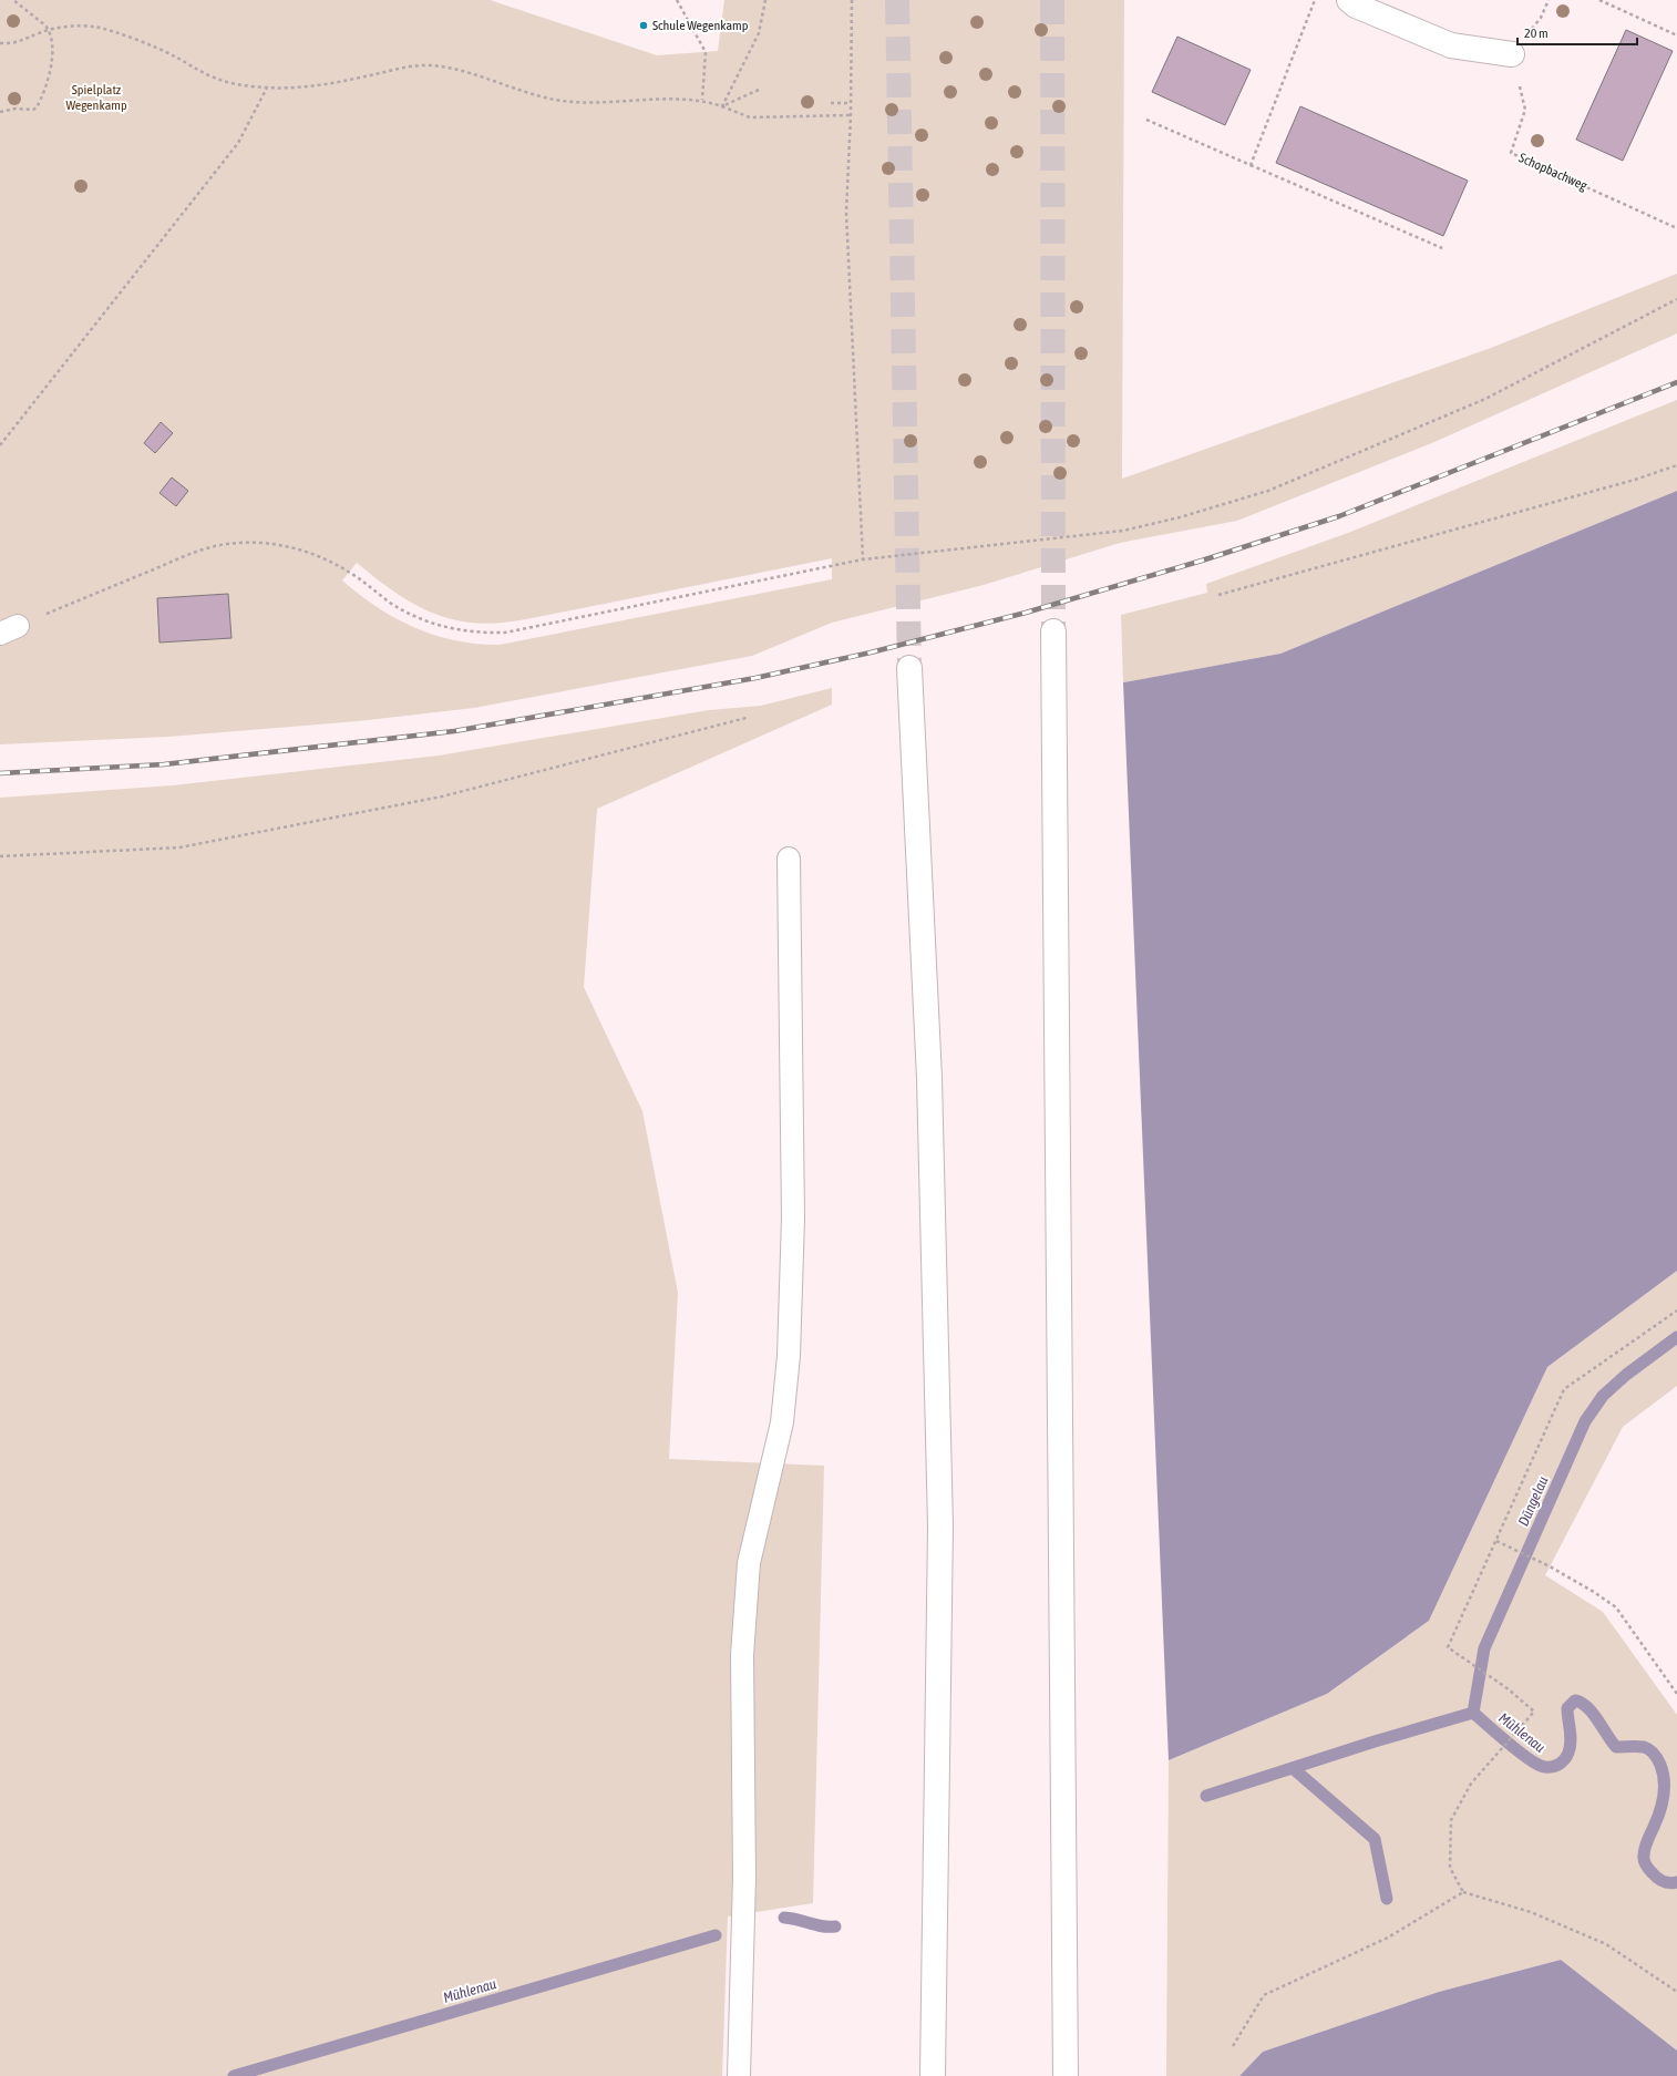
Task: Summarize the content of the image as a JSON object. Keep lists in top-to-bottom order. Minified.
{"streets":{"path":["Schopbachweg"]},"water":["Düngelau","Mühlenau"],"parks":["Spielplatz Wegenkamp"],"places":["Schule Wegenkamp"],"scale_bar":"20 m"}
